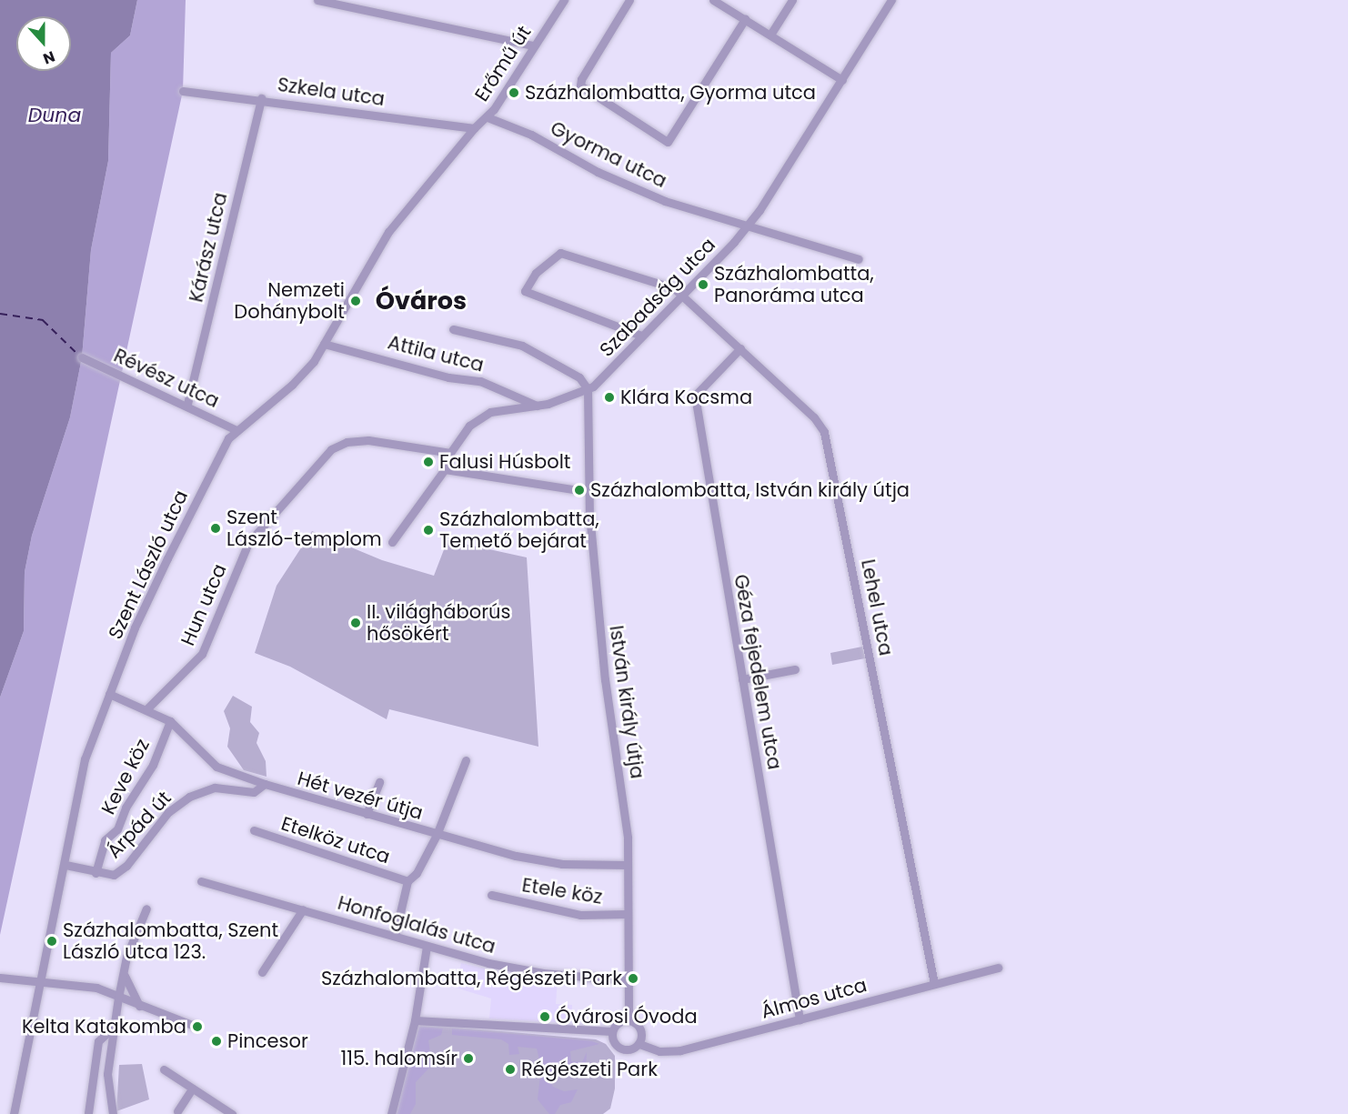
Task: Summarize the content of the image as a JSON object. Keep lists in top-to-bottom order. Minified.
{"streets":{"street":["Erőmű út","Szkela utca","Gyorma utca","Kárász utca","Szabadság utca","Attila utca","Révész utca","Szent László utca","Hun utca","Lehel utca","Géza fejedelem utca","István király útja","Keve köz","Hét vezér útja","Árpád út","Etelköz utca","Etele köz","Honfoglalás utca","Álmos utca"]},"crossings":[["Erőmű út","Gyorma utca"],["Erőmű út","Szent László utca"],["Szkela utca","Kárász utca"],["Szkela utca","Szent László utca"],["Gyorma utca","Szabadság utca"],["Gyorma utca","Szent László utca"],["Kárász utca","Révész utca"],["Szabadság utca","Attila utca"],["Szabadság utca","Hun utca"],["Szabadság utca","Lehel utca"],["Szabadság utca","István király útja"],["Attila utca","Szent László utca"],["Révész utca","Szent László utca"],["Szent László utca","Hét vezér útja"],["Szent László utca","Árpád út"],["Hun utca","Hét vezér útja"],["Lehel utca","Géza fejedelem utca"],["Lehel utca","Álmos utca"],["Géza fejedelem utca","Álmos utca"],["István király útja","Hét vezér útja"],["István király útja","Etele köz"],["István király útja","Honfoglalás utca"],["István király útja","Álmos utca"],["Keve köz","Hét vezér útja"],["Keve köz","Árpád út"],["Hét vezér útja","Árpád út"]],"districts":["Óváros"],"water":["Duna"],"places":["Százhalombatta, Gyorma utca","Százhalombatta, Panoráma utca","Nemzeti Dohánybolt","Klára Kocsma","Falusi Húsbolt","Százhalombatta, István király útja","Szent László-templom","Százhalombatta, Temető bejárat","II. világháborús hősökért","Százhalombatta, Szent László utca 123.","Százhalombatta, Régészeti Park","Óvárosi Óvoda","Kelta Katakomba","Pincesor","115. halomsír","Régészeti Park"],"north":"bottom"}
